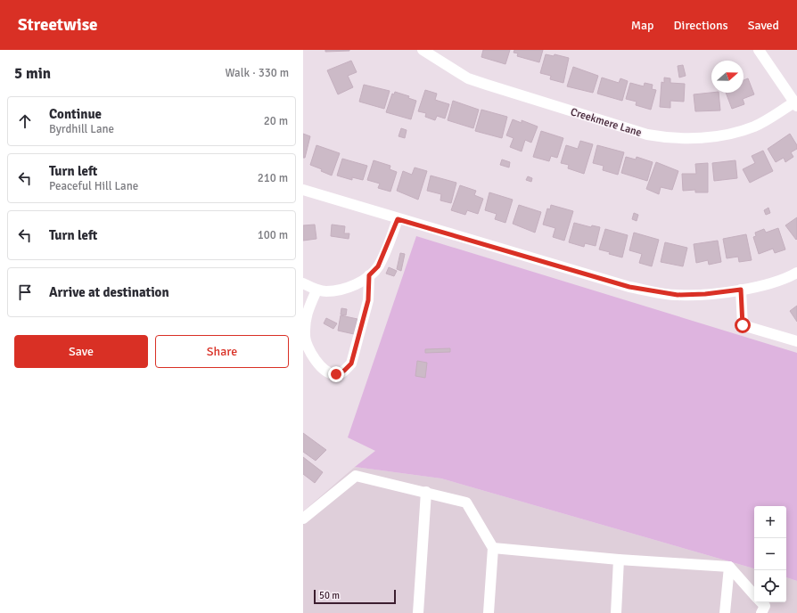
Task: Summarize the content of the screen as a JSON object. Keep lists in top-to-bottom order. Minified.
{"streets":{"street":["Creekmere Lane"]},"scale_bar":"50 m","north":"right","page":{"header":"Streetwise","nav":["Map","Directions","Saved"],"heading":["5 min","Walk · 330 m"],"list":[["Continue","Byrdhill Lane","20 m"],["Turn left","Peaceful Hill Lane","210 m"],["Turn left","100 m"],"Arrive at destination"],"buttons":["Save","Share"],"map_buttons":["+","−"],"scale":"50 m"}}
